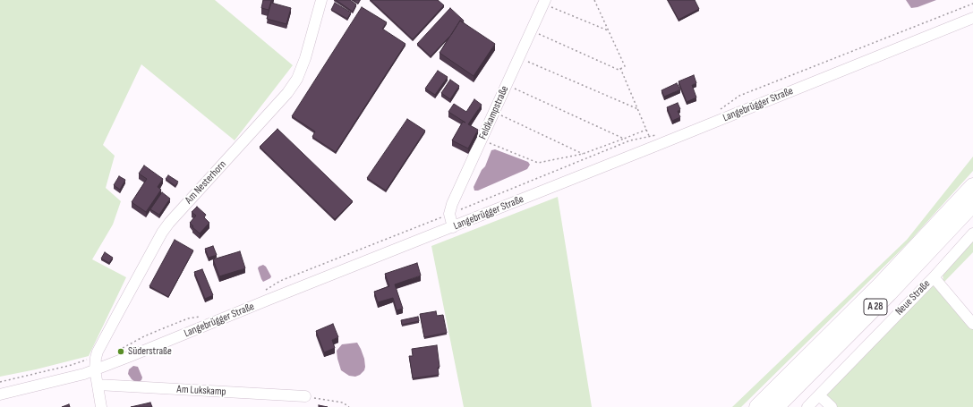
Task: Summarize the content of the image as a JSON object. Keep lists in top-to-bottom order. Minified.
{"streets":{"highway":["A 28"],"street":["Langebrügger Straße","Feldkampstraße","Am Nesterhorn","Neue Straße","Am Lukskamp"]},"crossings":[["Langebrügger Straße","Am Nesterhorn"]],"places":["Süderstraße"]}
